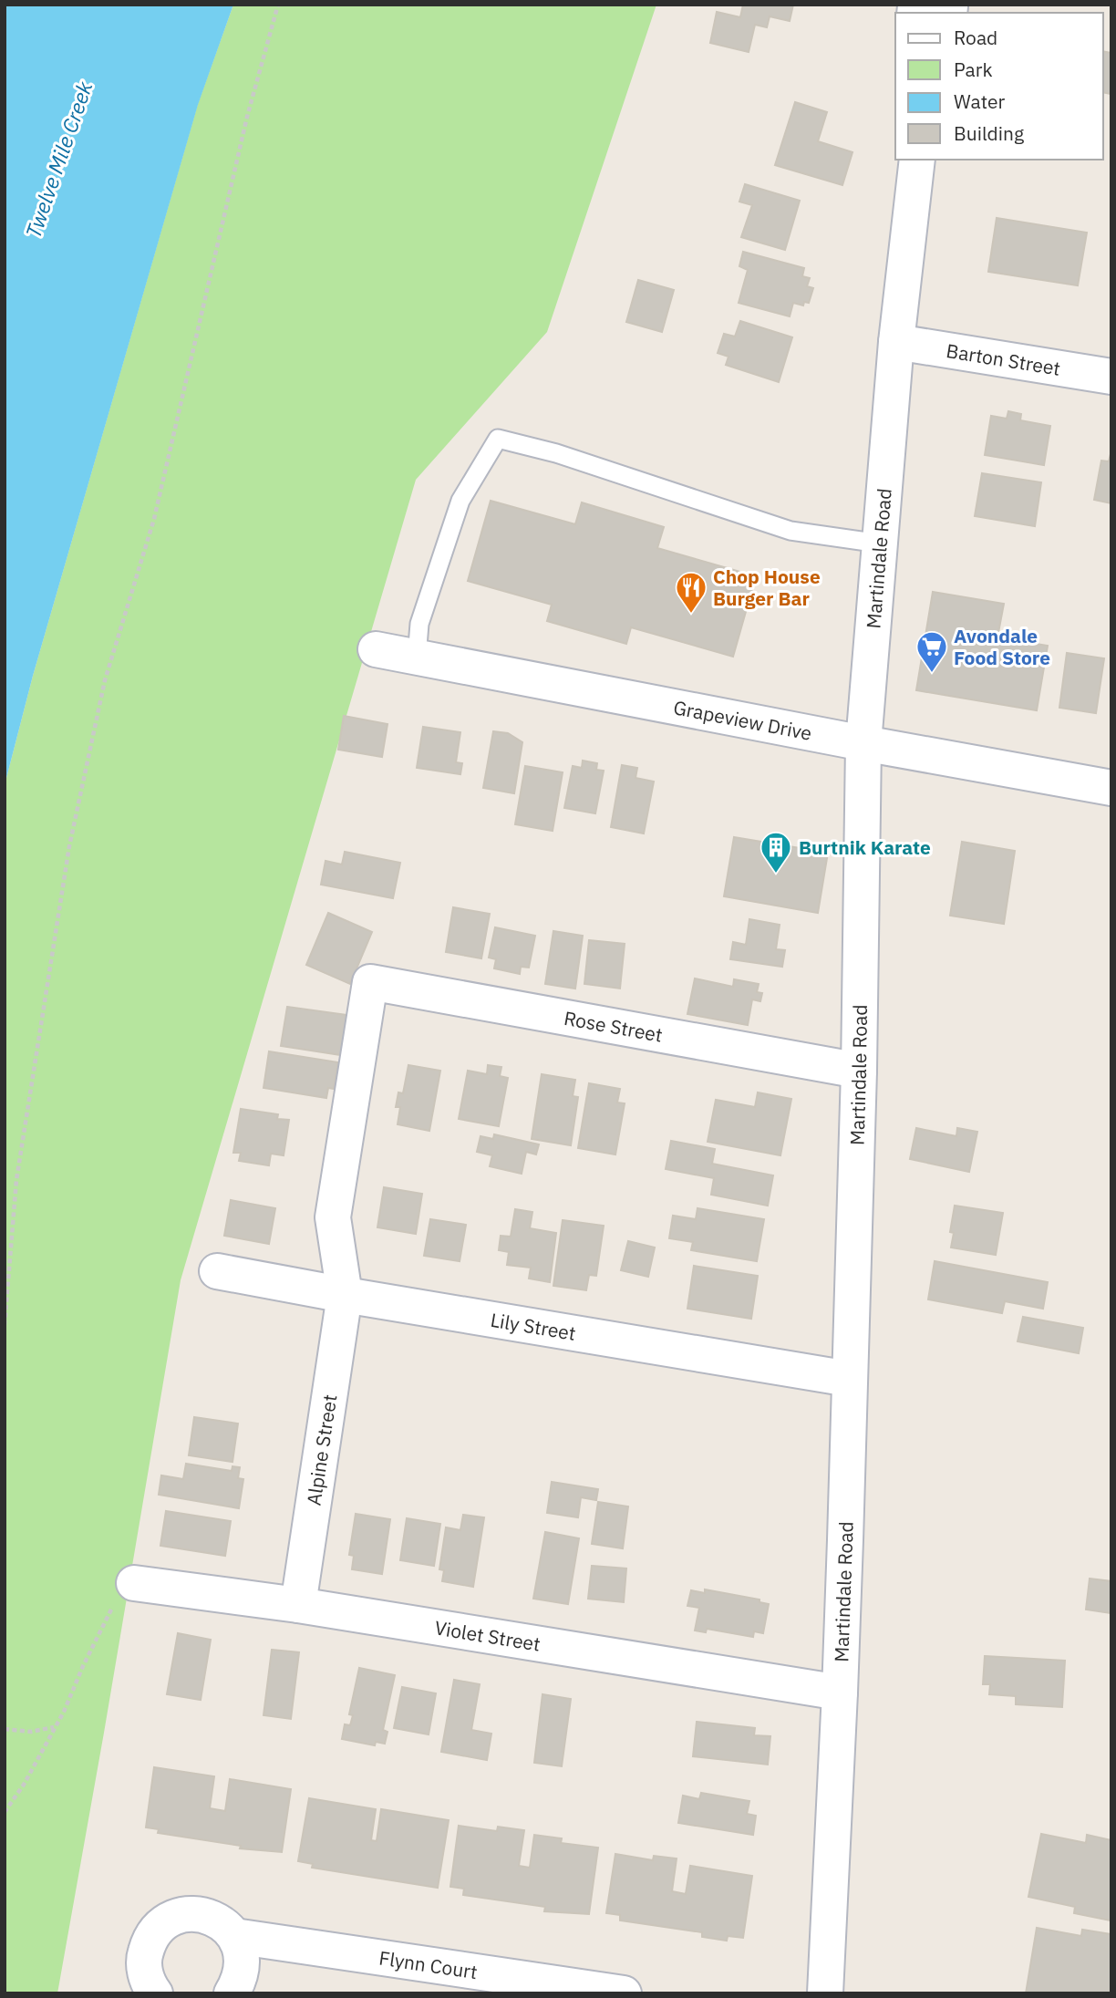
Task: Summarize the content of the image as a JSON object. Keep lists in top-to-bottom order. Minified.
{"streets":{"street":["Barton Street","Martindale Road","Grapeview Drive","Rose Street","Lily Street","Alpine Street","Violet Street","Flynn Court"]},"crossings":[["Barton Street","Martindale Road"],["Martindale Road","Grapeview Drive"],["Martindale Road","Rose Street"],["Martindale Road","Lily Street"],["Martindale Road","Violet Street"],["Rose Street","Alpine Street"],["Lily Street","Alpine Street"],["Alpine Street","Violet Street"]],"water":["Twelve Mile Creek"],"places":{"restaurant":["Chop House Burger Bar"],"supermarket":["Avondale Food Store"],"building":["Burtnik Karate"]},"legend":["Road","Park","Water","Building"]}
